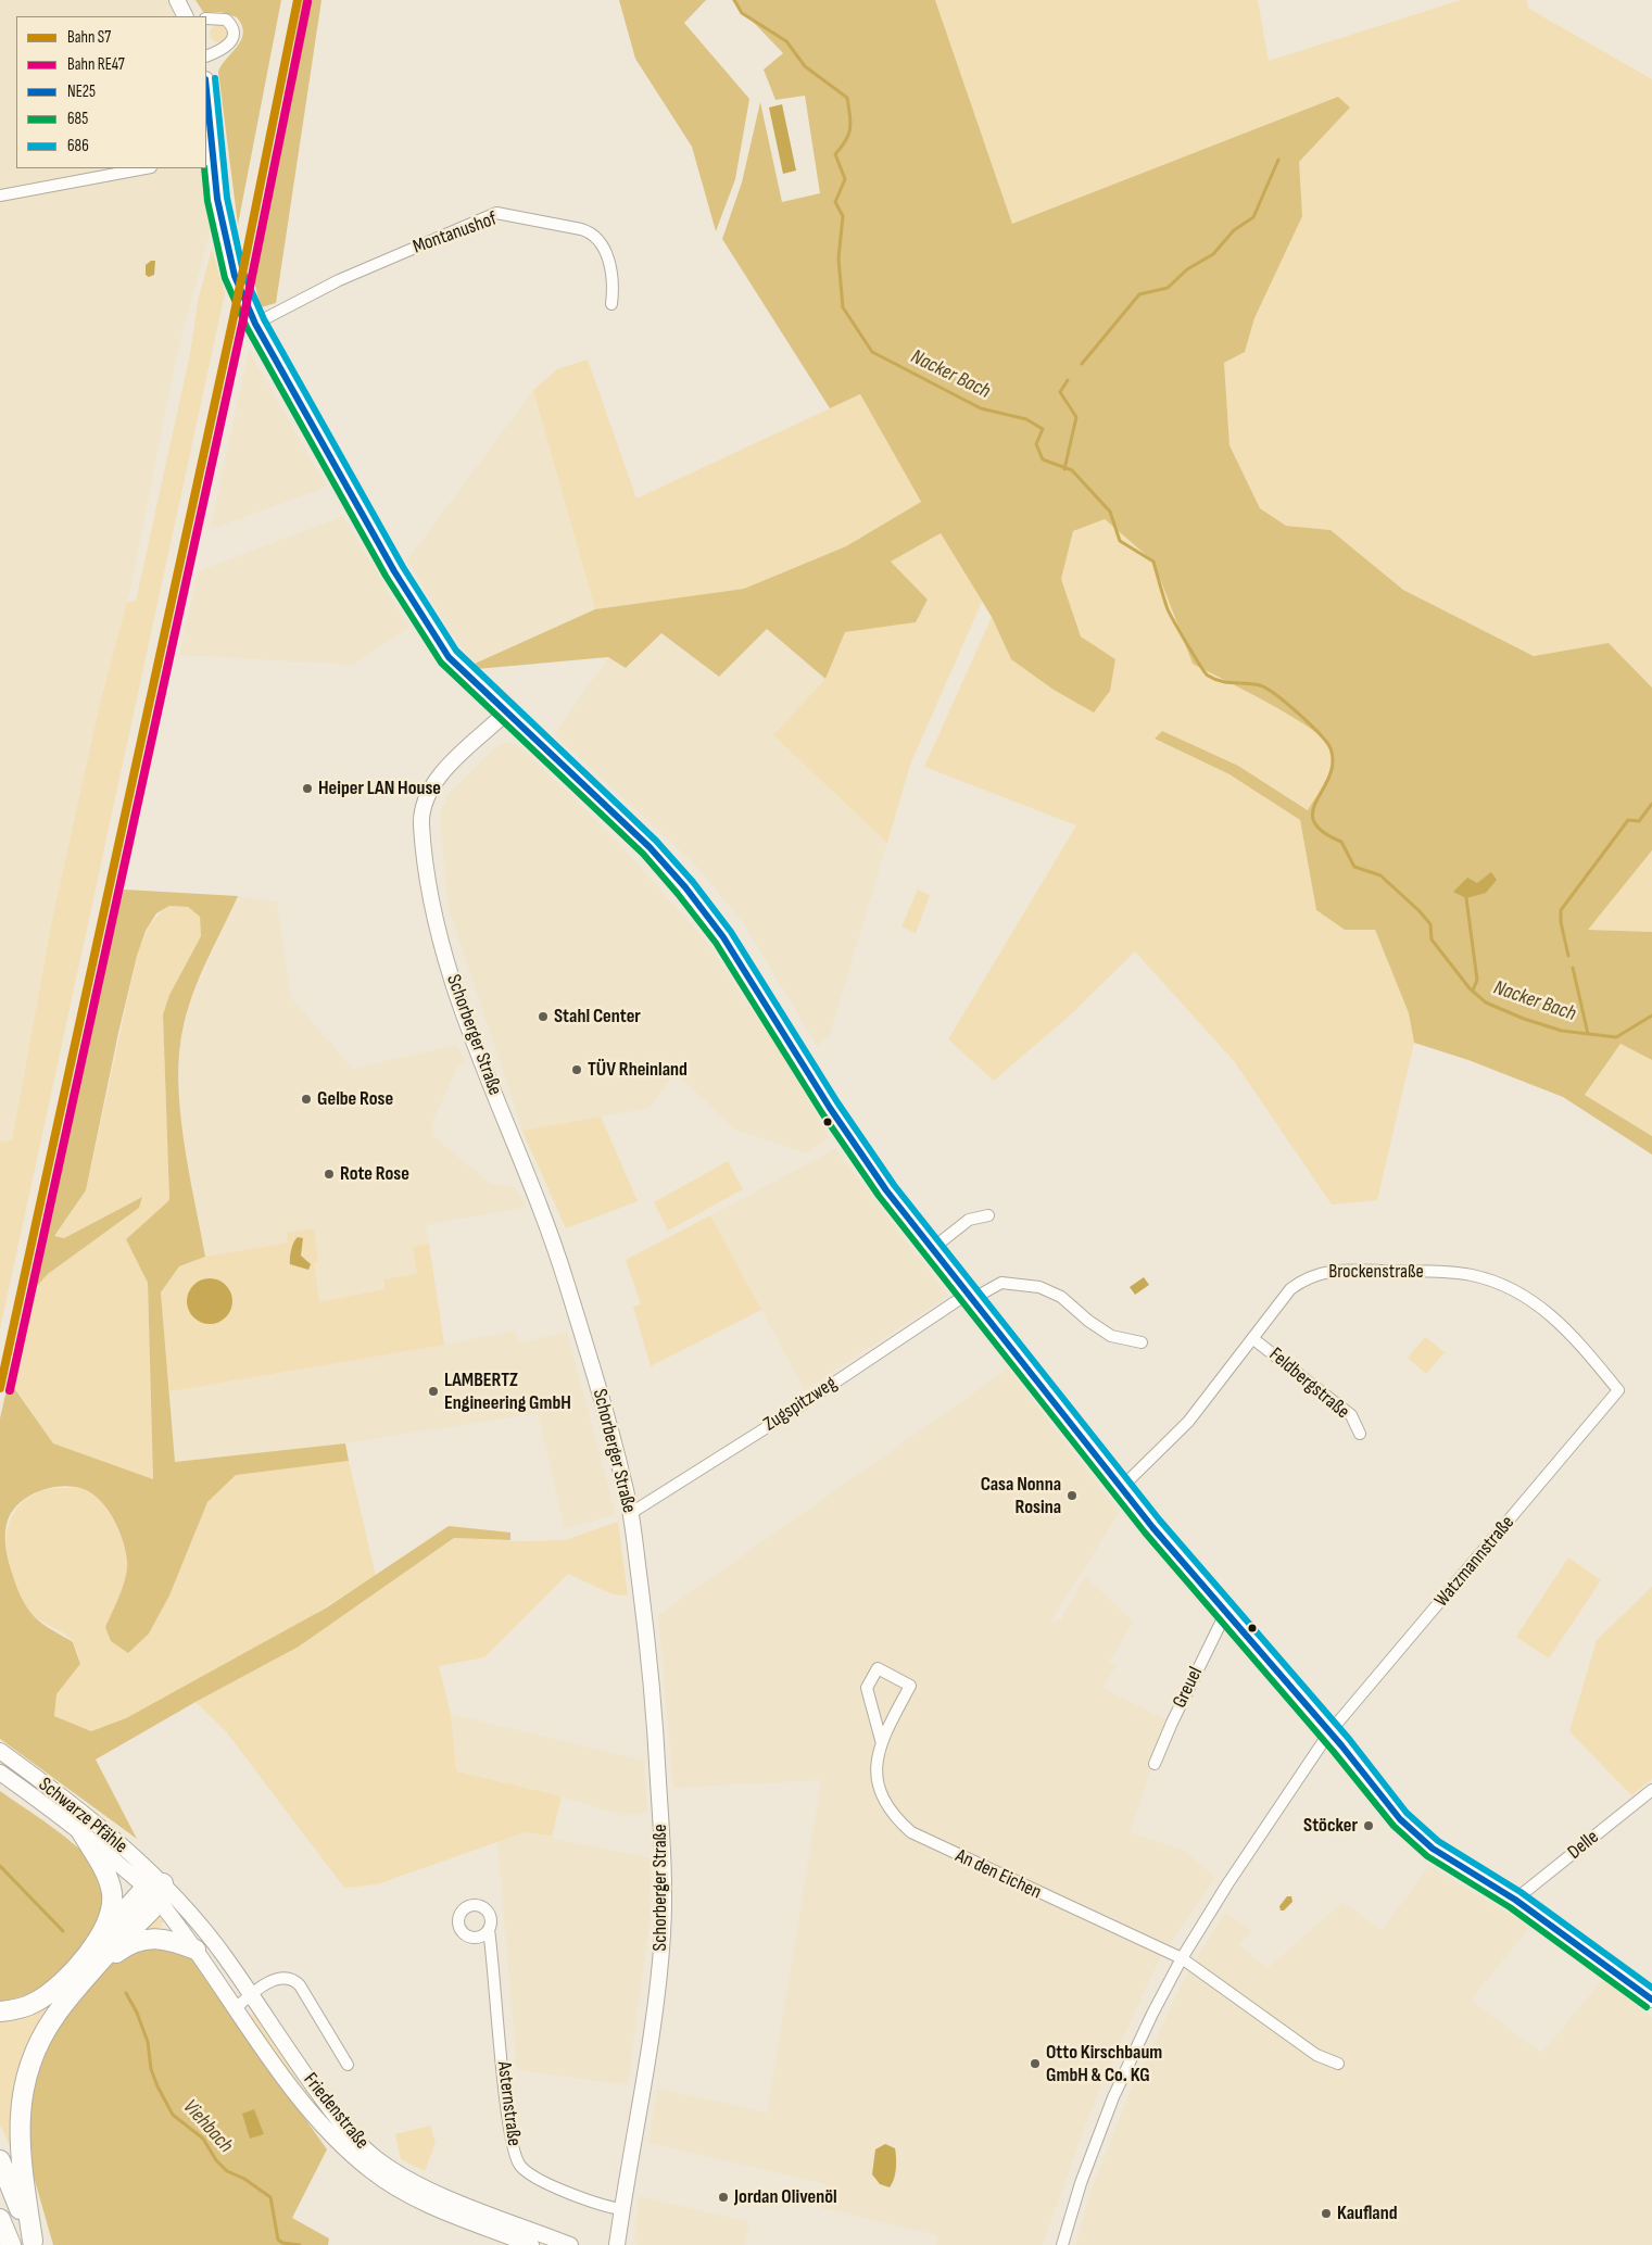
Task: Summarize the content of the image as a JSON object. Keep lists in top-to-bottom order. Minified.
{"streets":{"main road":["Schorberger Straße","Schwarze Pfähle","Friedenstraße"],"street":["Montanushof","Brockenstraße","Feldbergstraße","Zugspitzweg","Watzmannstraße","Greuel","Delle","An den Eichen","Asternstraße"]},"crossings":[["Schorberger Straße","Zugspitzweg"],["Schorberger Straße","Asternstraße"],["Brockenstraße","Feldbergstraße"],["Brockenstraße","Watzmannstraße"],["Schwarze Pfähle","Friedenstraße"]],"water":["Nacker Bach","Viehbach"],"places":["Heiper LAN House","Stahl Center","TÜV Rheinland","Gelbe Rose","Rote Rose","LAMBERTZ Engineering GmbH","Casa Nonna Rosina","Stöcker","Otto Kirschbaum GmbH & Co. KG","Jordan Olivenöl","Kaufland"],"lines":["rail line S7","rail line RE47","transit line 686","transit line NE25","transit line 685"],"legend":["Bahn S7","Bahn RE47","NE25","685","686"]}
